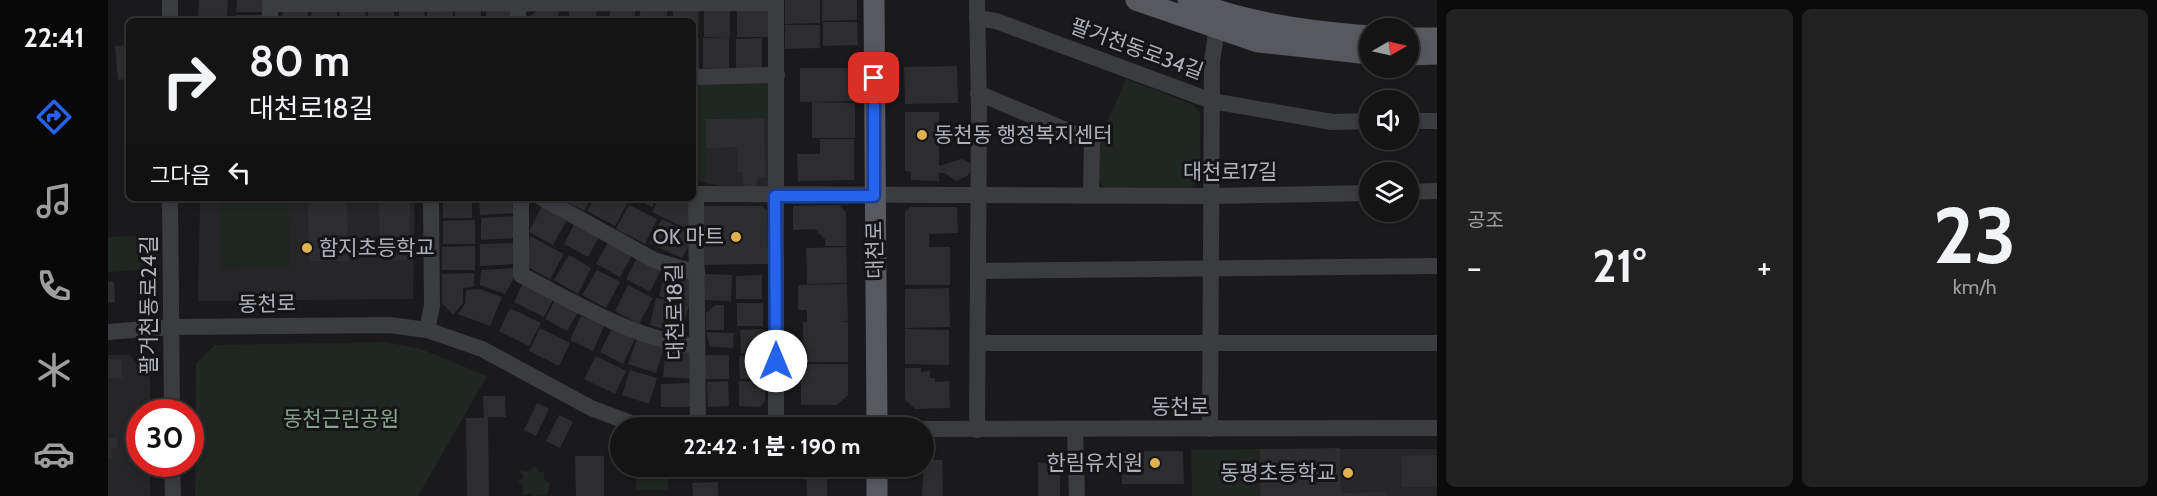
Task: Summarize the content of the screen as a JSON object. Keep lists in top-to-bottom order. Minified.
{"streets":{"main road":["대천로"],"street":["팔거천동로34길","대천로17길","동천로","팔거천동로24길","대천로18길"]},"crossings":[["팔거천동로34길","대천로17길"],["팔거천동로34길","동천로"],["대천로17길","대천로"],["대천로17길","대천로18길"],["대천로","대천로18길"],["동천로","팔거천동로24길"]],"parks":["동천근린공원"],"places":["동천동 행정복지센터","OK 마트","함지초등학교","한림유치원","동평초등학교"],"north":"right","page":{"tabs":"22:41","tile":["공조",["23","km/h"]],"turn":["80 m","대천로18길"],"then":"그다음","heat":["−","21°","+"],"limit":"30","trip":"22:42 · 1 분 · 190 m"}}
